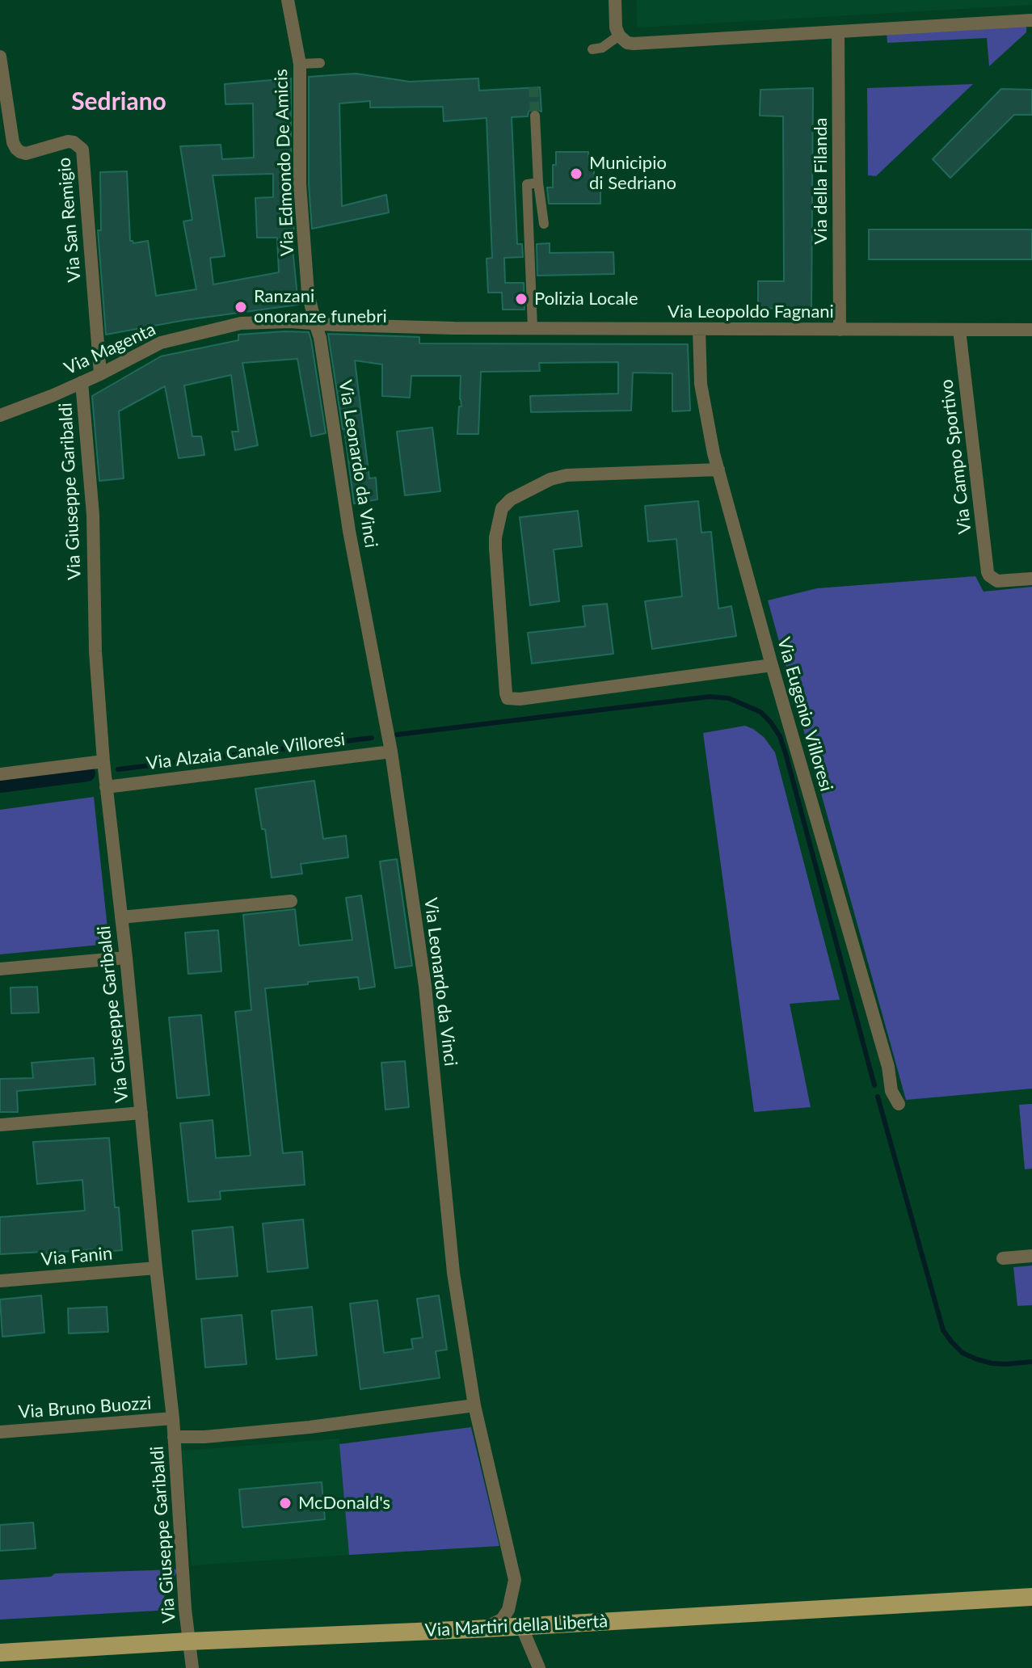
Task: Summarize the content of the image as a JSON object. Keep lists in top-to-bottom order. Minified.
{"streets":{"main road":["Via Martiri della Libertà"],"street":["Via Edmondo De Amicis","Via della Filanda","Via San Remigio","Via Leopoldo Fagnani","Via Magenta","Via Campo Sportivo","Via Leonardo da Vinci","Via Giuseppe Garibaldi","Via Eugenio Villoresi","Via Alzaia Canale Villoresi","Via Fanin","Via Bruno Buozzi"]},"crossings":[["Via Edmondo De Amicis","Via Leopoldo Fagnani"],["Via Edmondo De Amicis","Via Magenta"],["Via Edmondo De Amicis","Via Leonardo da Vinci"],["Via della Filanda","Via Leopoldo Fagnani"],["Via San Remigio","Via Magenta"],["Via Leopoldo Fagnani","Via Magenta"],["Via Leopoldo Fagnani","Via Campo Sportivo"],["Via Leopoldo Fagnani","Via Leonardo da Vinci"],["Via Leopoldo Fagnani","Via Eugenio Villoresi"],["Via Magenta","Via Leonardo da Vinci"],["Via Magenta","Via Giuseppe Garibaldi"],["Via Leonardo da Vinci","Via Alzaia Canale Villoresi"],["Via Leonardo da Vinci","Via Martiri della Libertà"],["Via Giuseppe Garibaldi","Via Alzaia Canale Villoresi"],["Via Giuseppe Garibaldi","Via Fanin"],["Via Giuseppe Garibaldi","Via Bruno Buozzi"],["Via Giuseppe Garibaldi","Via Martiri della Libertà"]],"districts":["Sedriano"],"places":["Municipio di Sedriano","Polizia Locale","Ranzani onoranze funebri","McDonald's"]}
